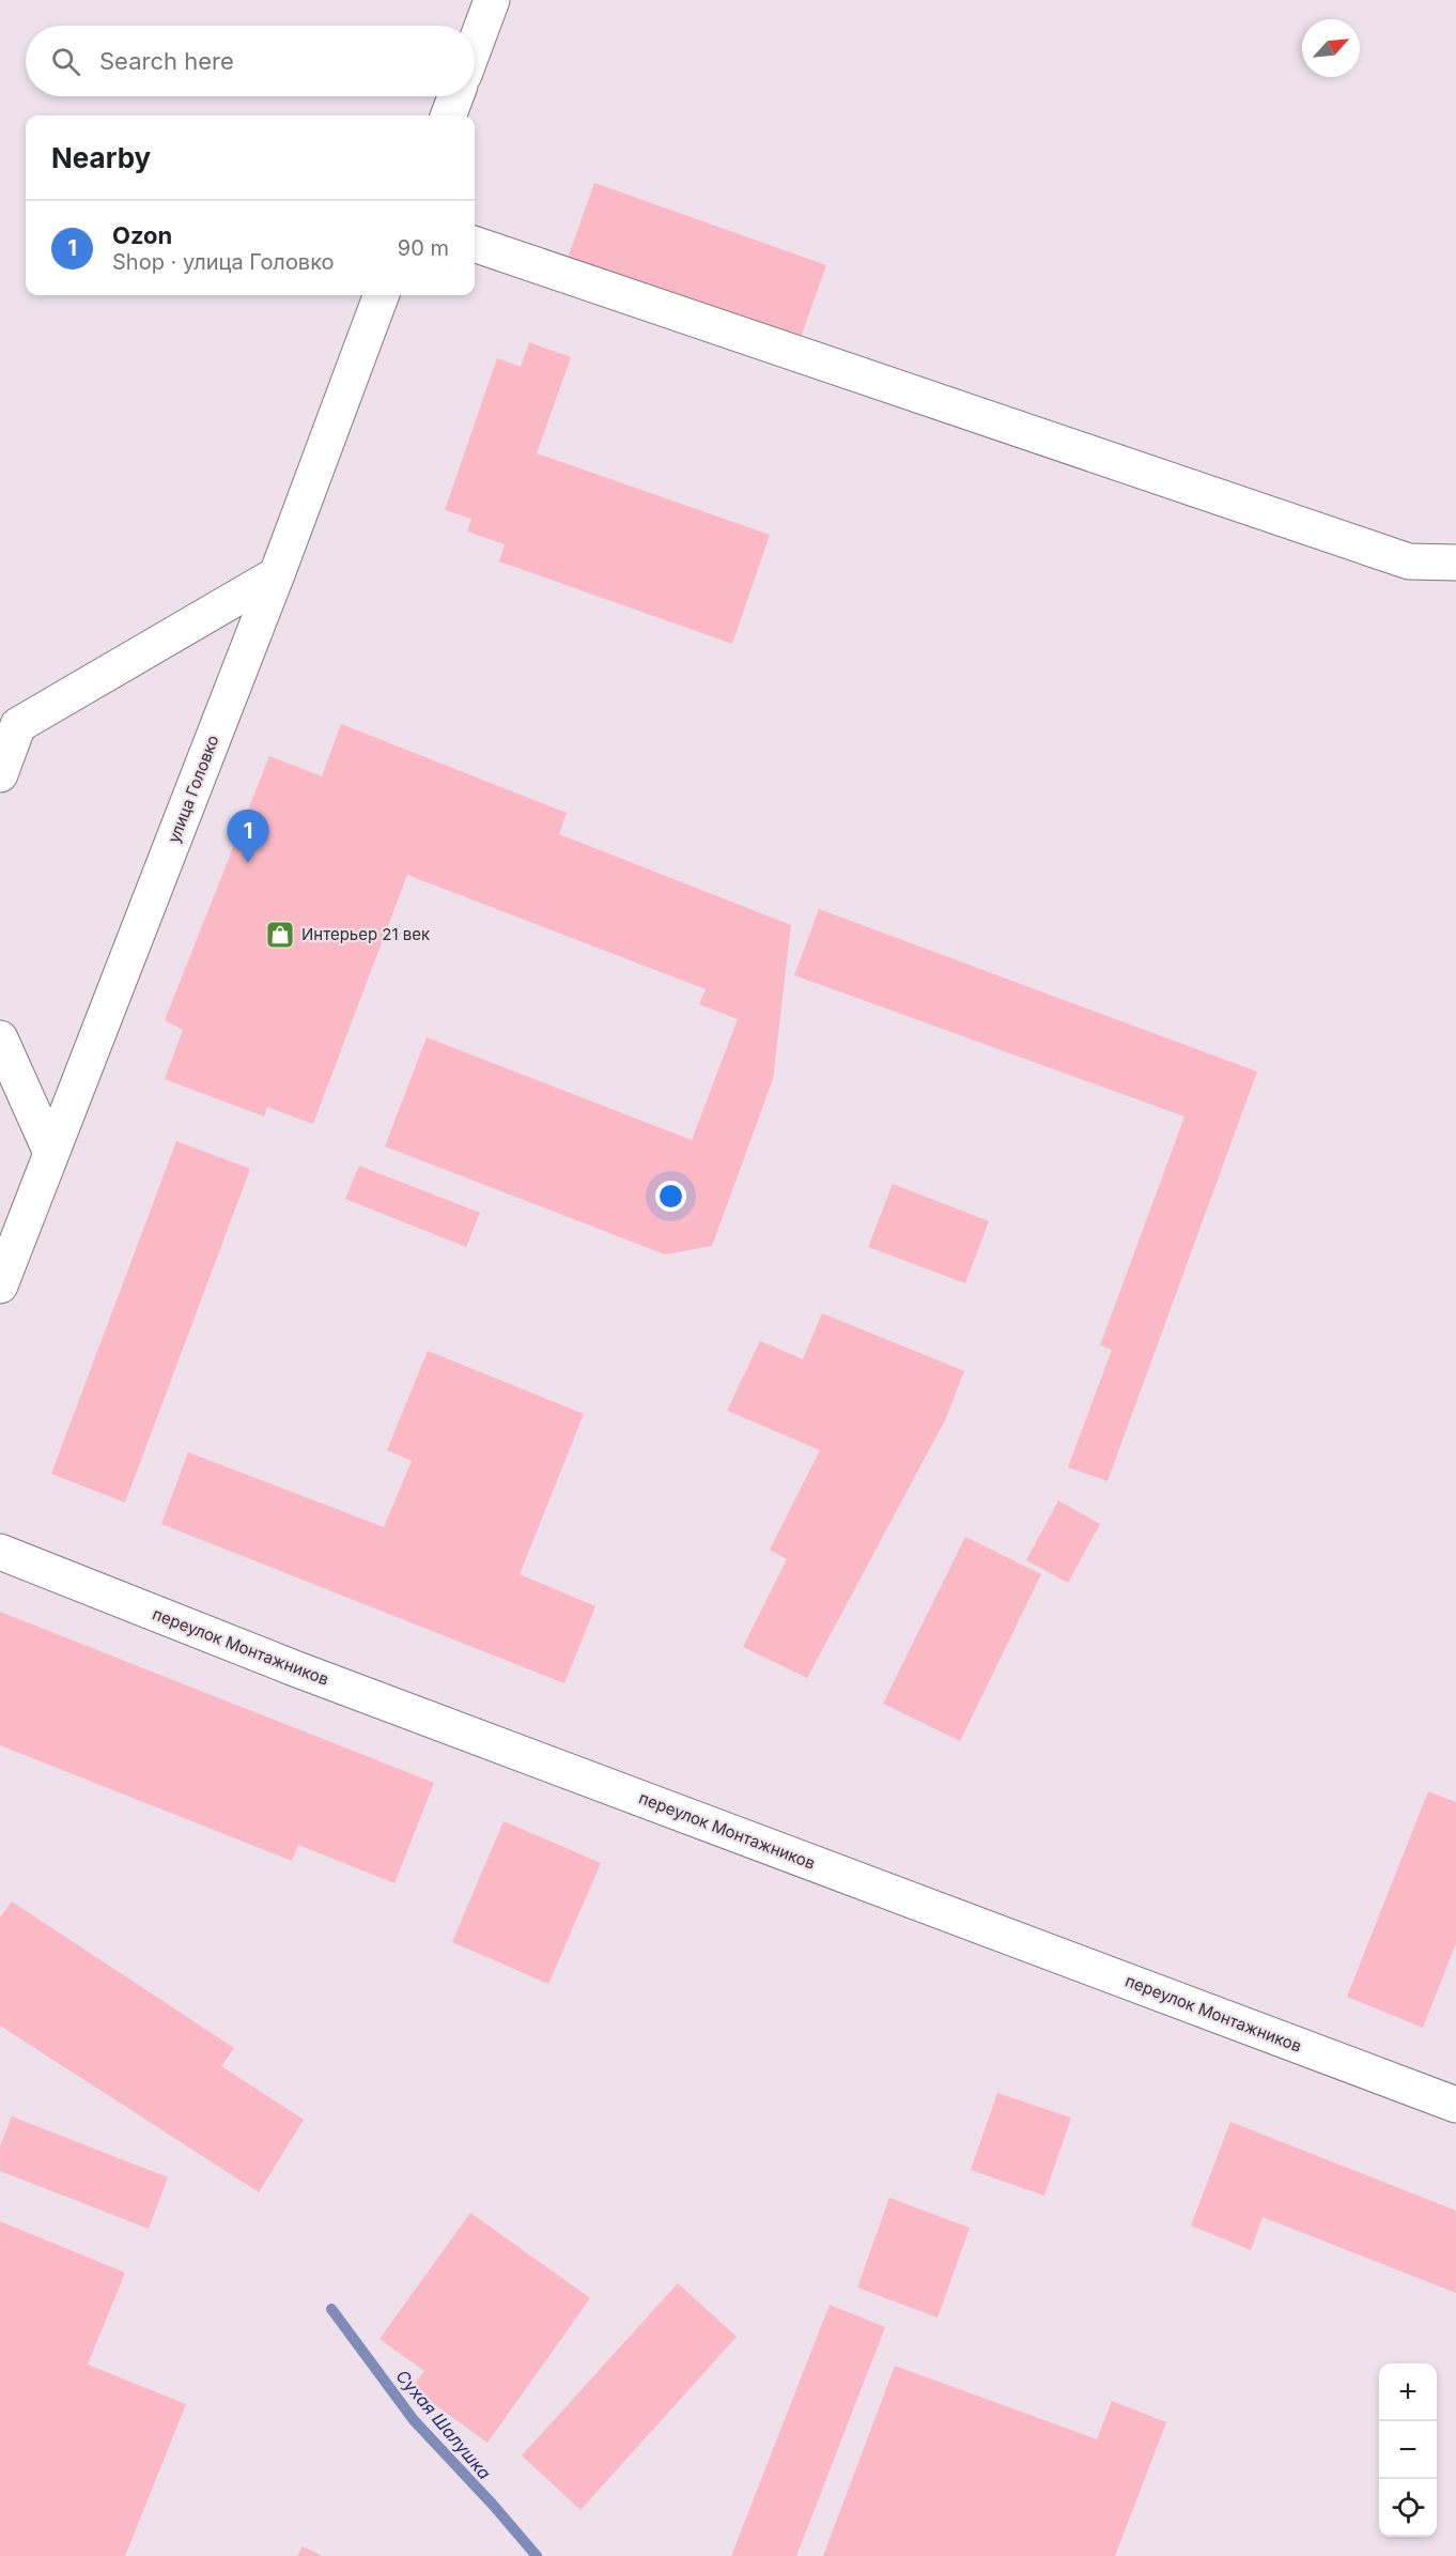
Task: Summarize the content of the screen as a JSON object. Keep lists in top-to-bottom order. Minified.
{"streets":{"street":["улица Головко","переулок Монтажников"]},"water":["Сухая Шалушка"],"places":{"shop":["Интерьер 21 век"]},"north":"top right","page":{"search":"Search here","heading":"Nearby","list":[{"mark":"1","name":"Ozon","note":"Shop · улица Головко","value":"90 m"}],"pins":"1","map_buttons":["+","−"]}}
